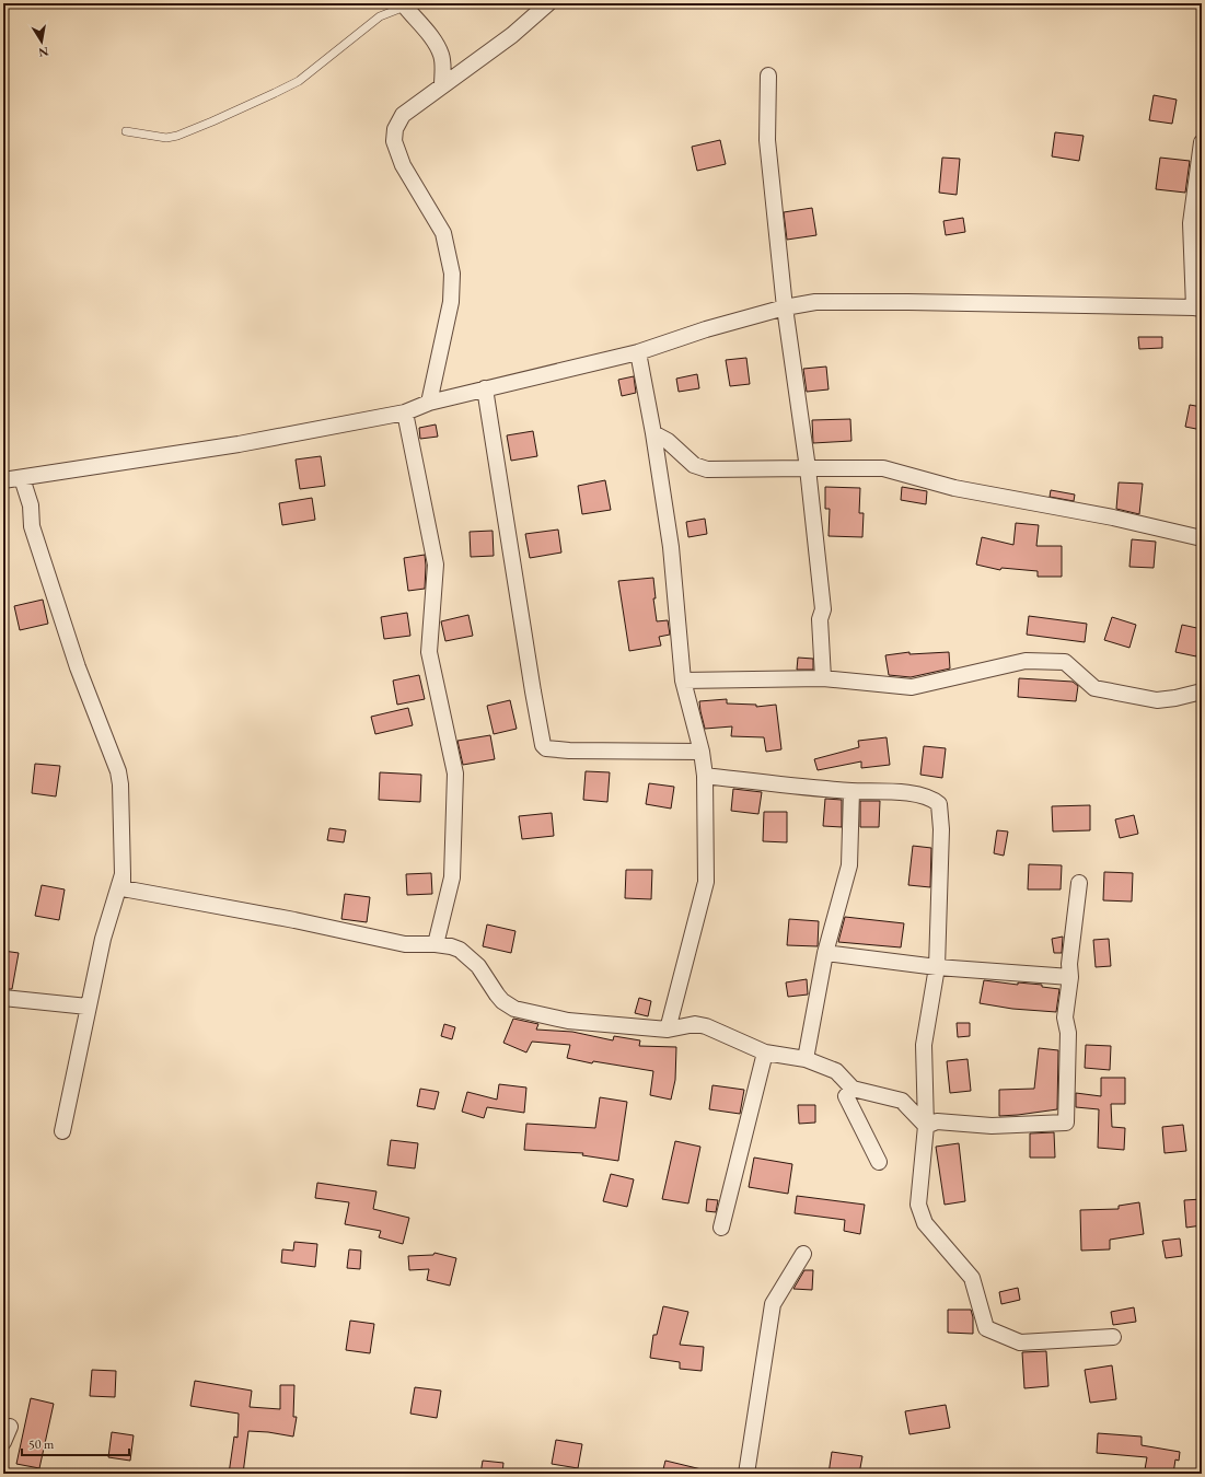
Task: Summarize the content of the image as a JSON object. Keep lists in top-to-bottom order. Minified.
{"scale_bar":"50 m","north":"bottom"}
